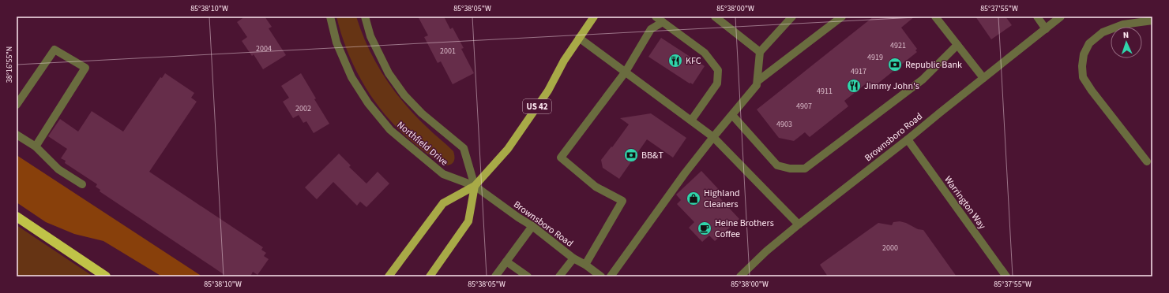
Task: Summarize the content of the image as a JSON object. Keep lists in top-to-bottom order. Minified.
{"streets":{"main road":["US 42"],"street":["Brownsboro Road","Northfield Drive","Warrington Way"]},"crossings":[["US 42","Brownsboro Road"],["US 42","Northfield Drive"],["Brownsboro Road","Northfield Drive"],["Brownsboro Road","Warrington Way"]],"places":{"restaurant":["KFC","Jimmy John's"],"bank":["Republic Bank","BB&T"],"shop":["Highland Cleaners"],"cafe":["Heine Brothers Coffee"]},"house_numbers":["4921","2004","2001","4919","4917","4911","4907","2002","4903","2000"],"north":"top","coordinates":["85°38'10\"W","85°38'05\"W","85°38'00\"W","85°37'55\"W","38°16'55\"N"]}
